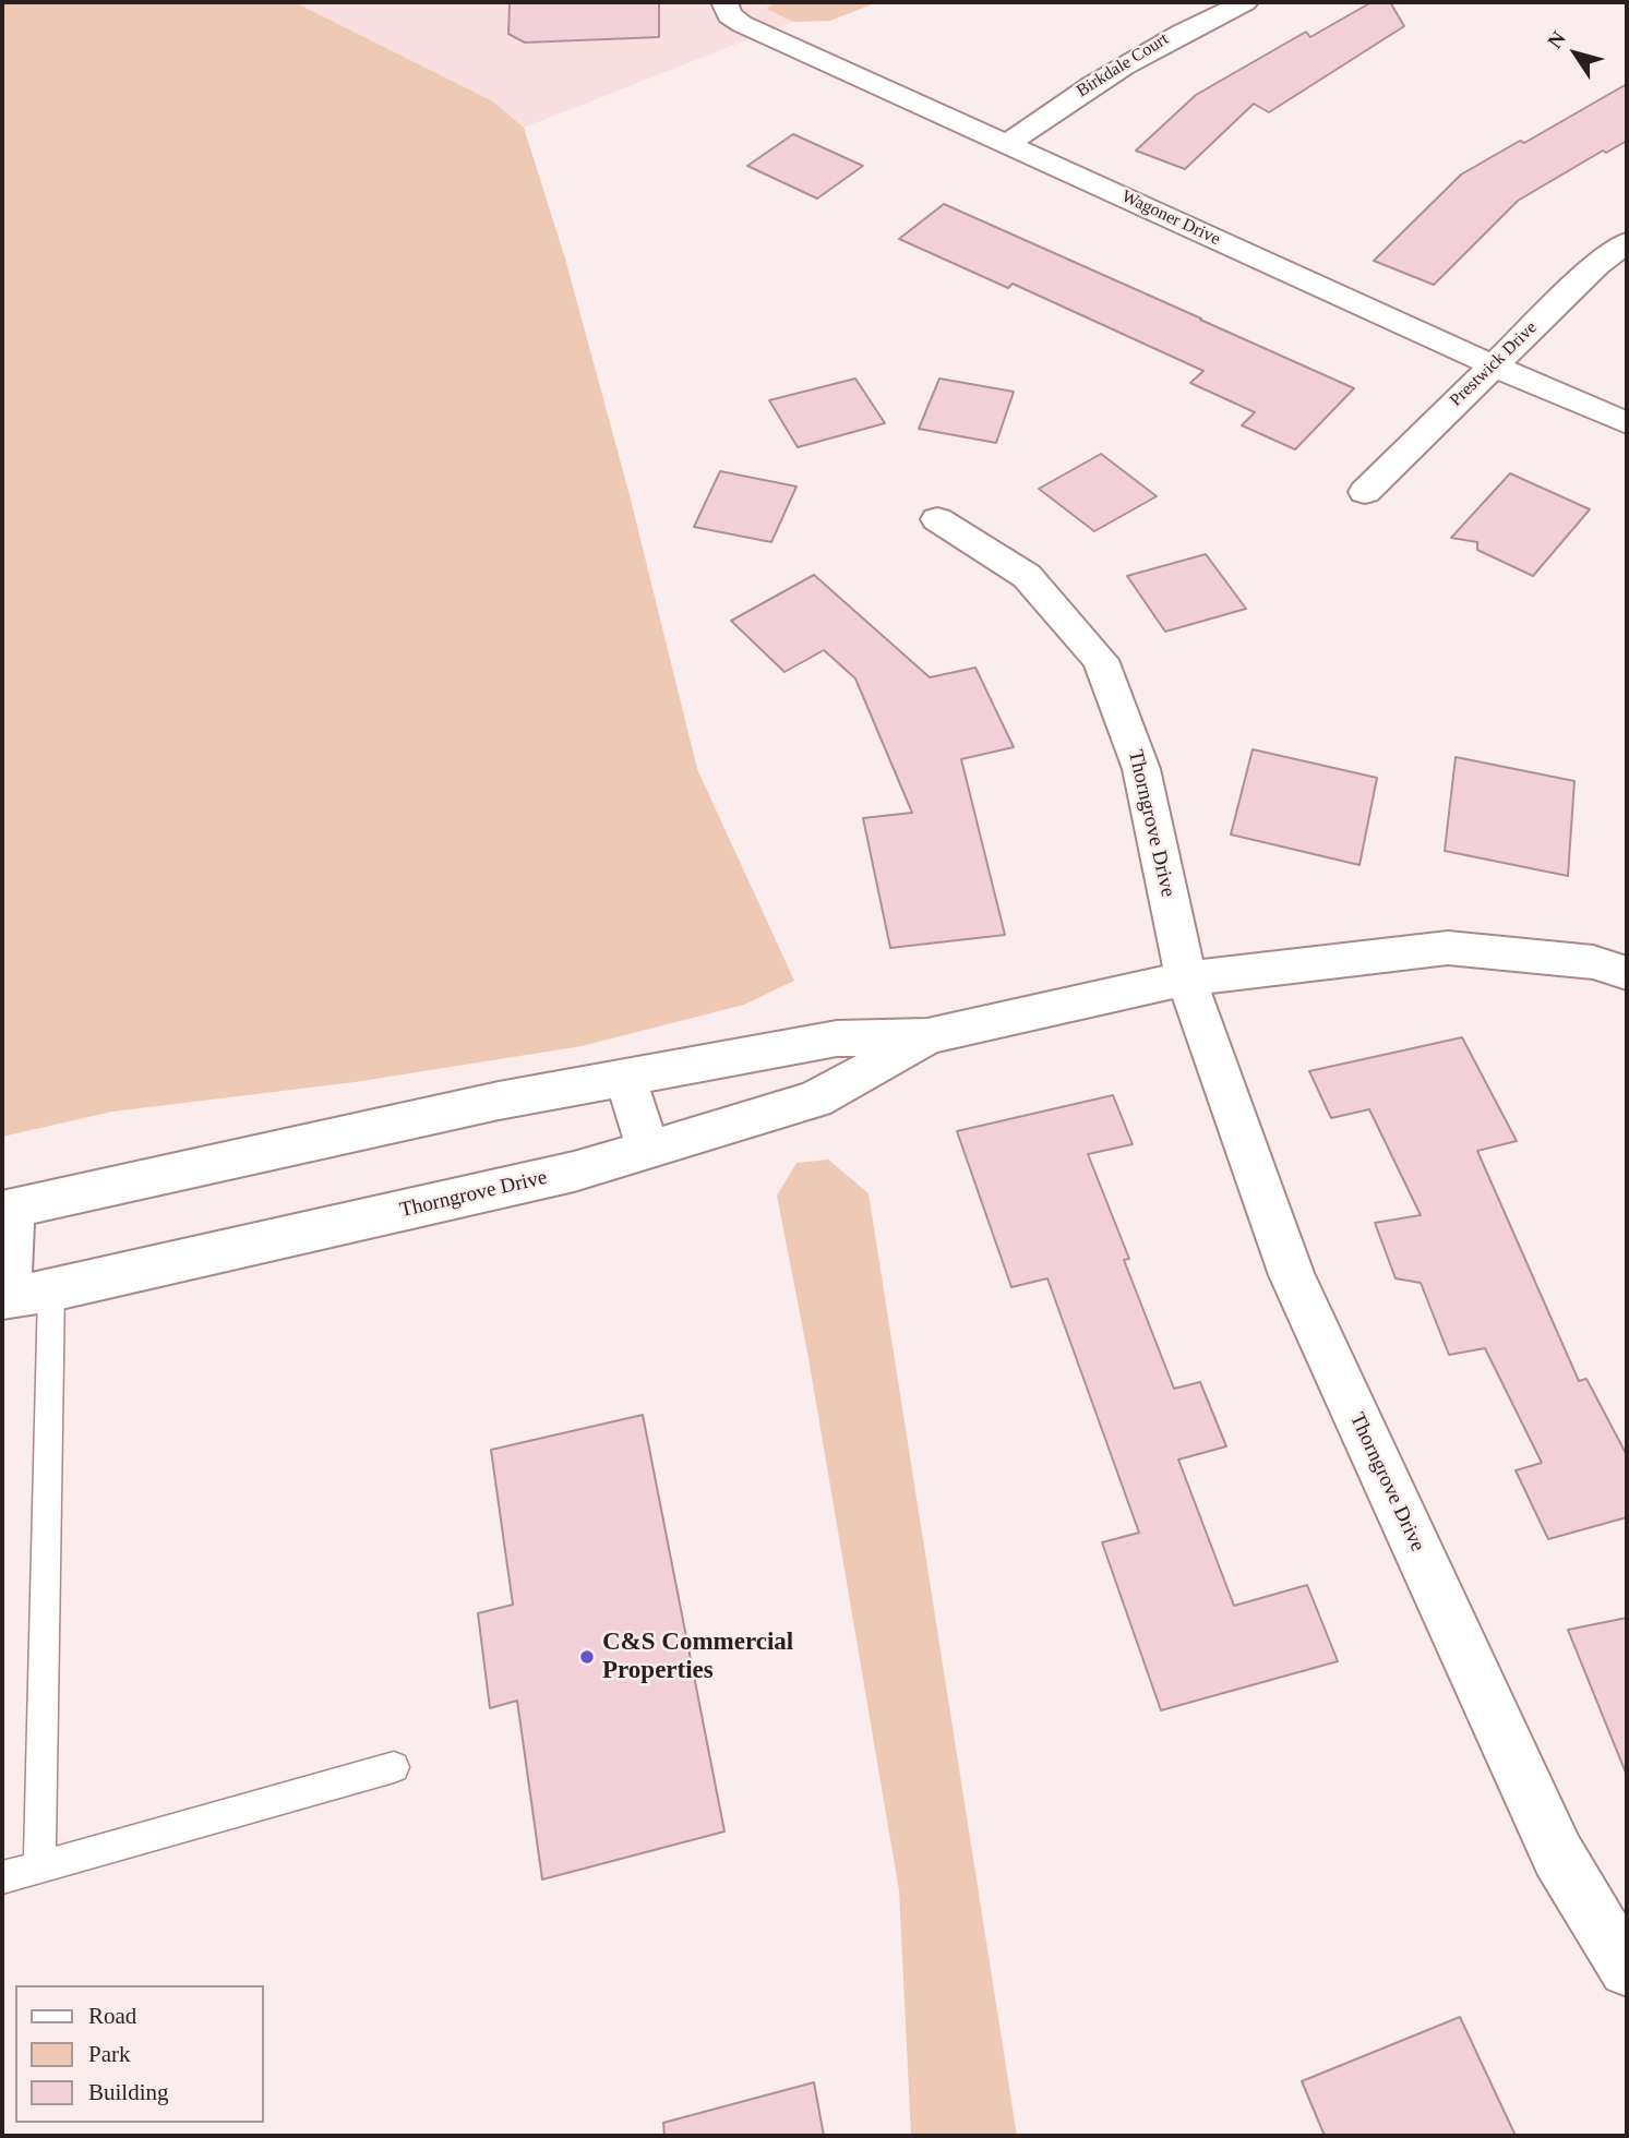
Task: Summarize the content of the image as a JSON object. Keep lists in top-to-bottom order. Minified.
{"streets":{"street":["Birkdale Court","Wagoner Drive","Prestwick Drive","Thorngrove Drive"]},"crossings":[["Birkdale Court","Wagoner Drive"],["Wagoner Drive","Prestwick Drive"]],"places":["C&S Commercial Properties"],"legend":["Road","Park","Building"],"north":"top left"}
